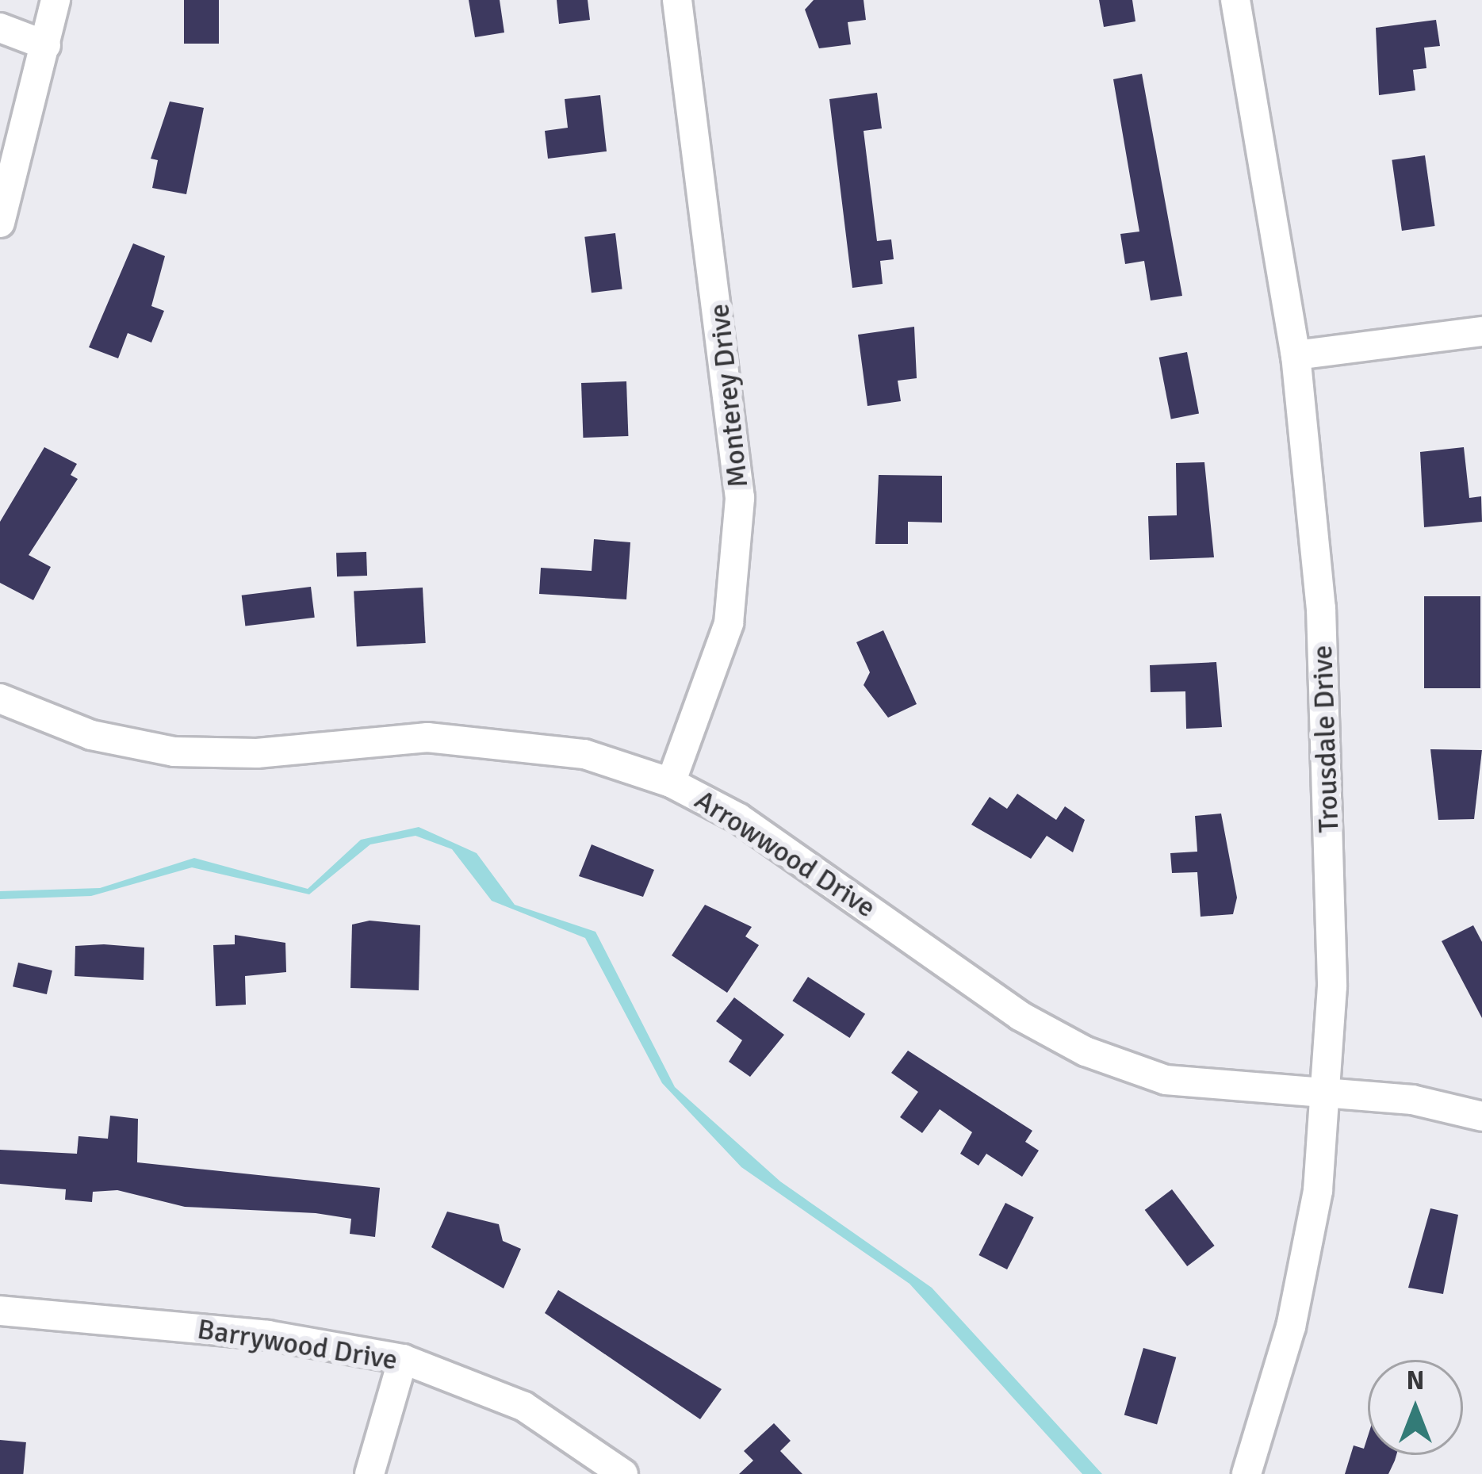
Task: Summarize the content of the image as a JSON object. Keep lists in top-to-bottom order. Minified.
{"streets":{"street":["Monterey Drive","Trousdale Drive","Arrowwood Drive","Barrywood Drive"]},"crossings":[["Monterey Drive","Arrowwood Drive"],["Trousdale Drive","Arrowwood Drive"]],"north":"top"}
